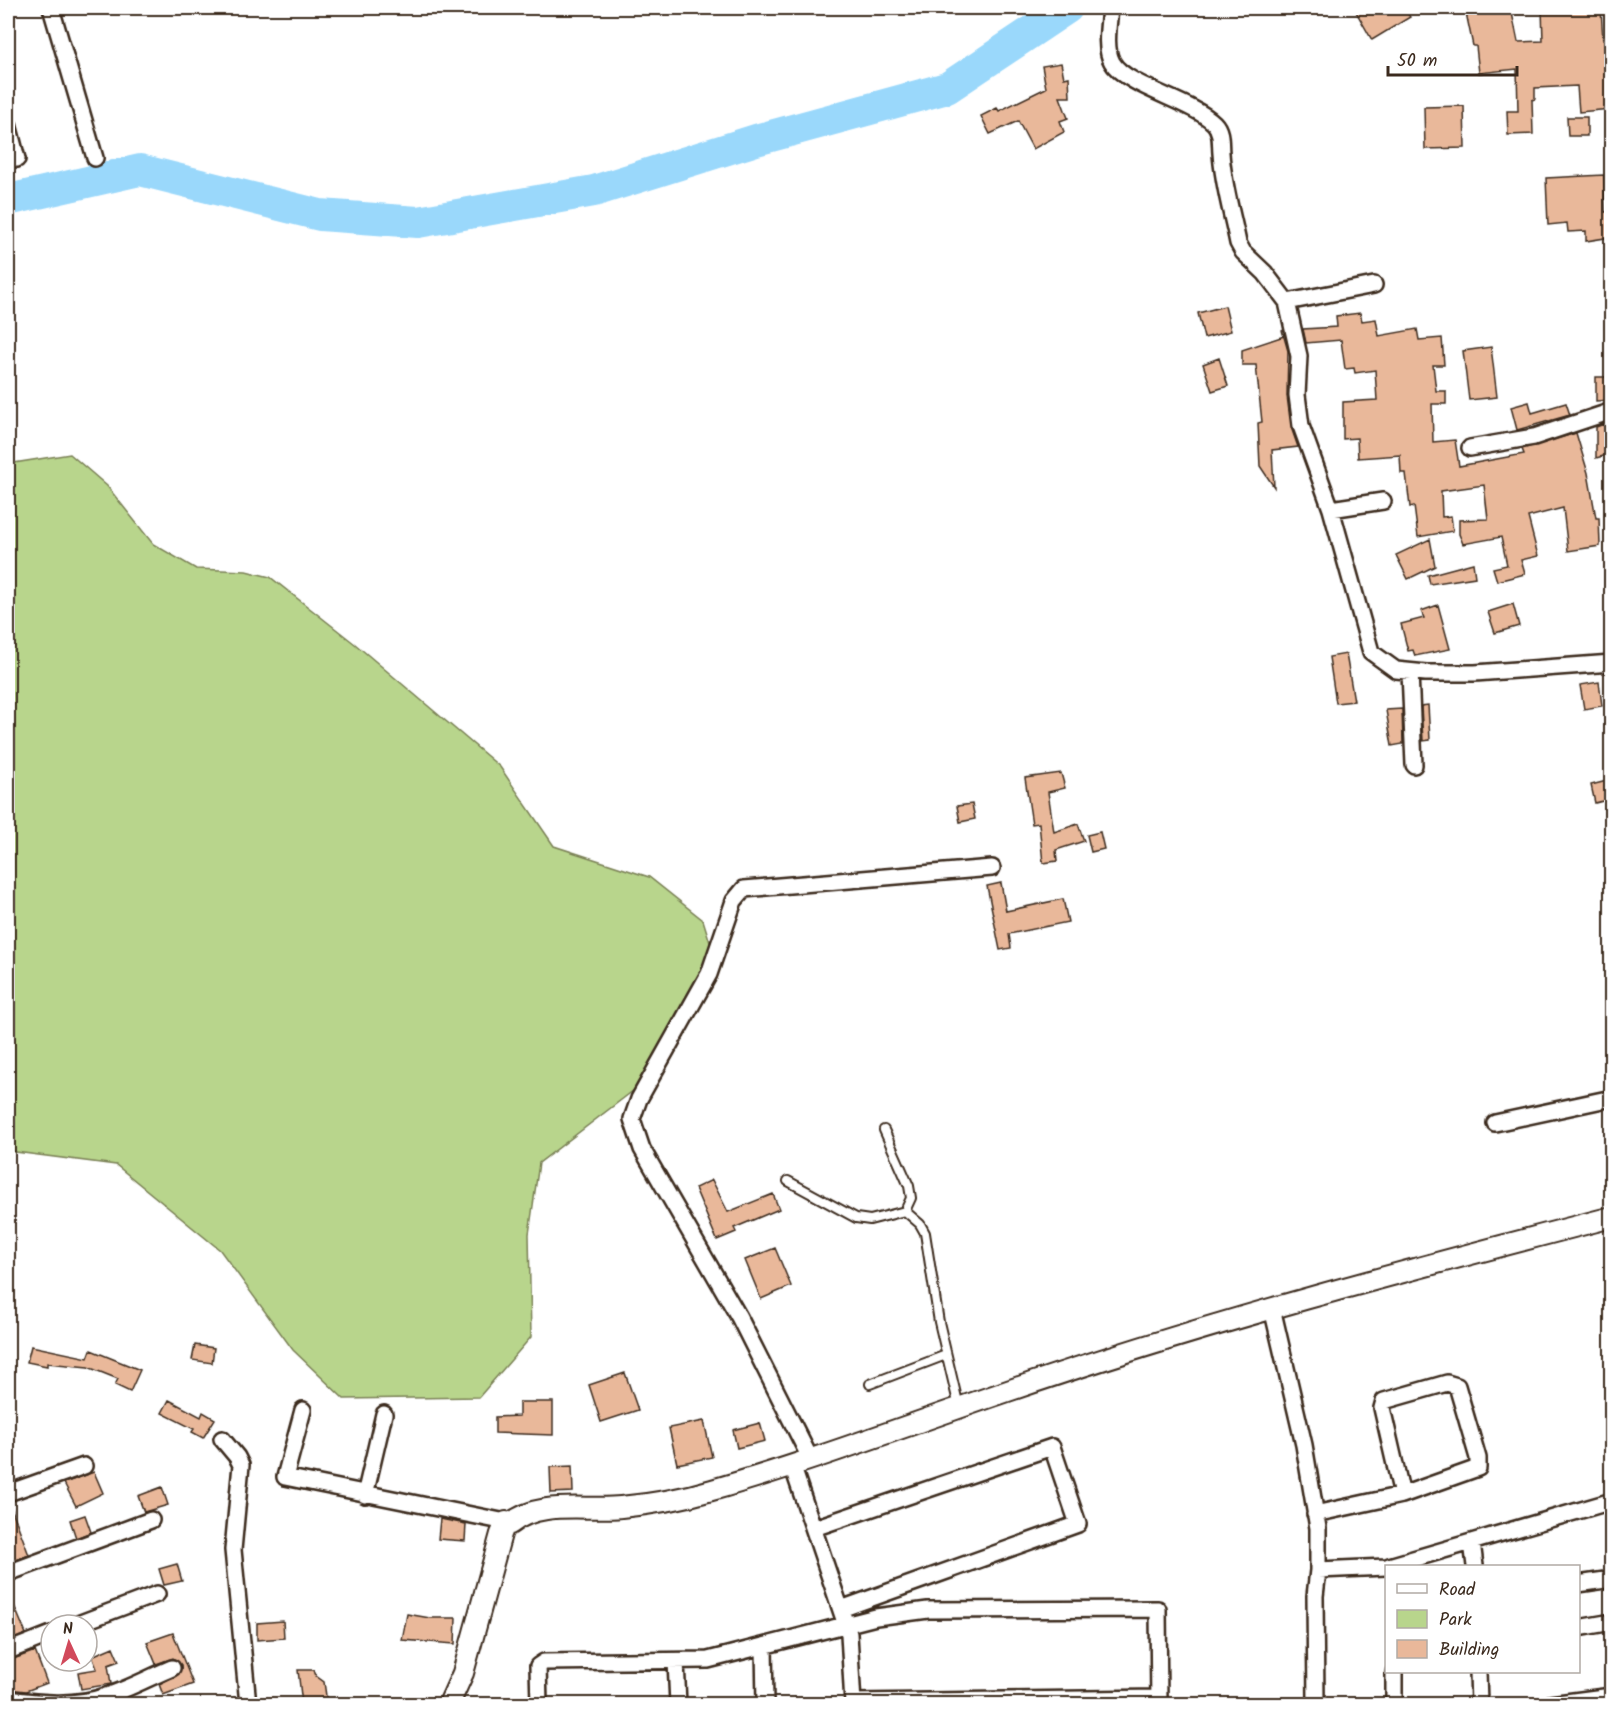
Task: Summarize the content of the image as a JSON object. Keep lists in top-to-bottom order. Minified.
{"legend":["Road","Park","Building"],"scale_bar":"50 m","north":"top"}
